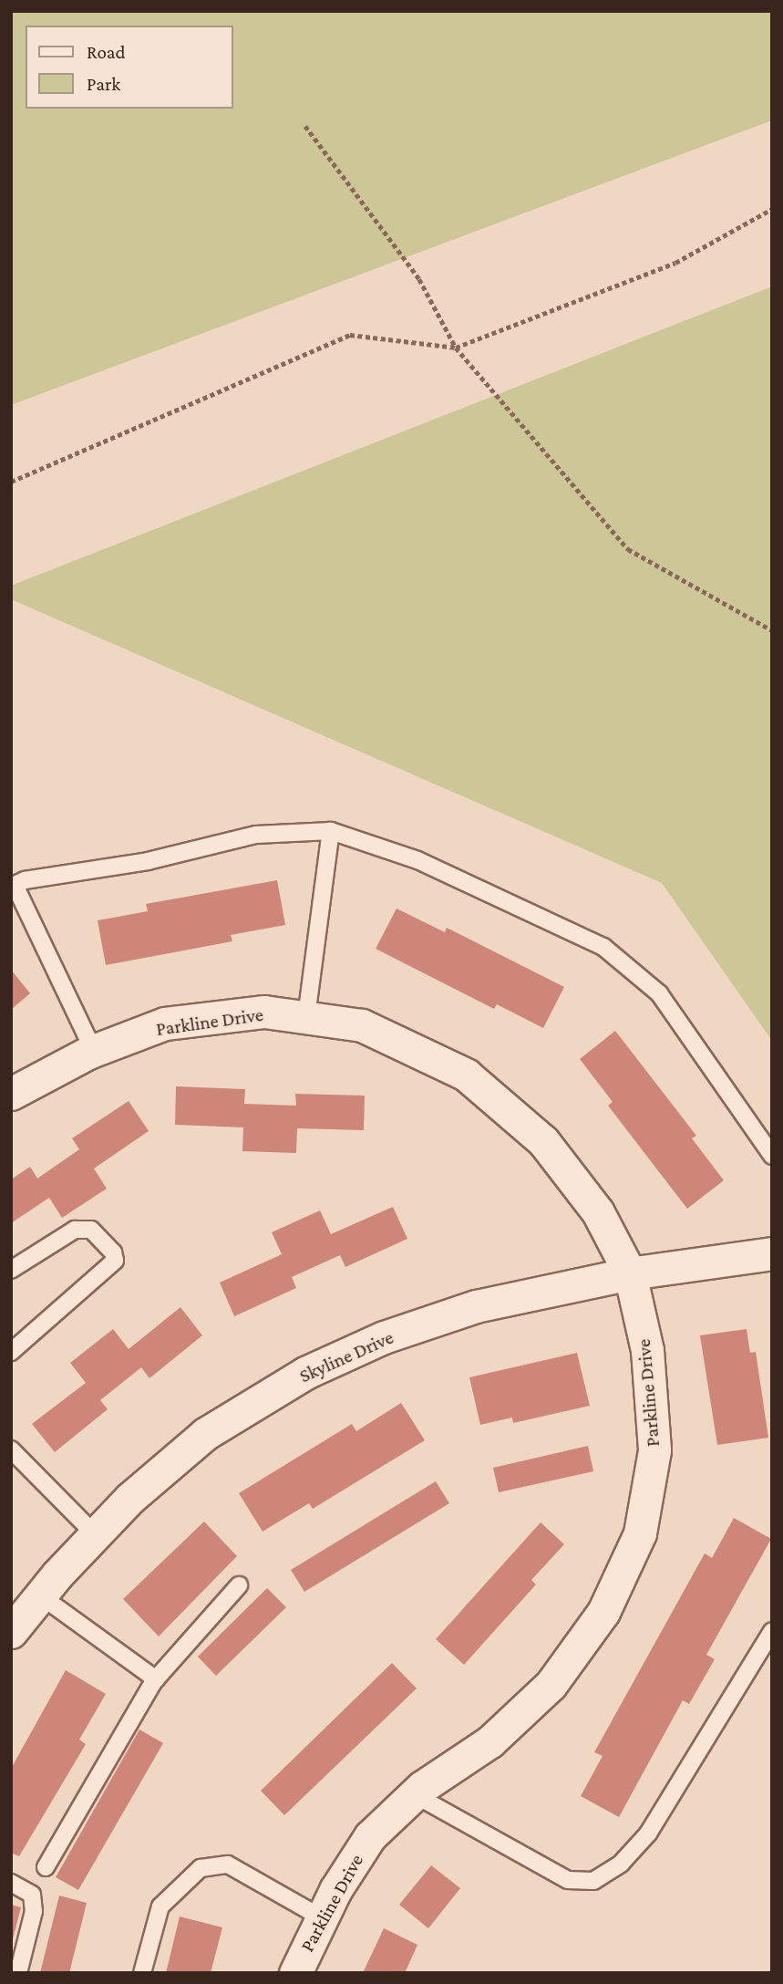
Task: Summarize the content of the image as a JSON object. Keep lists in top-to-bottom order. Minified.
{"streets":{"street":["Parkline Drive","Skyline Drive"]},"crossings":[["Parkline Drive","Skyline Drive"]],"legend":["Road","Park"]}
